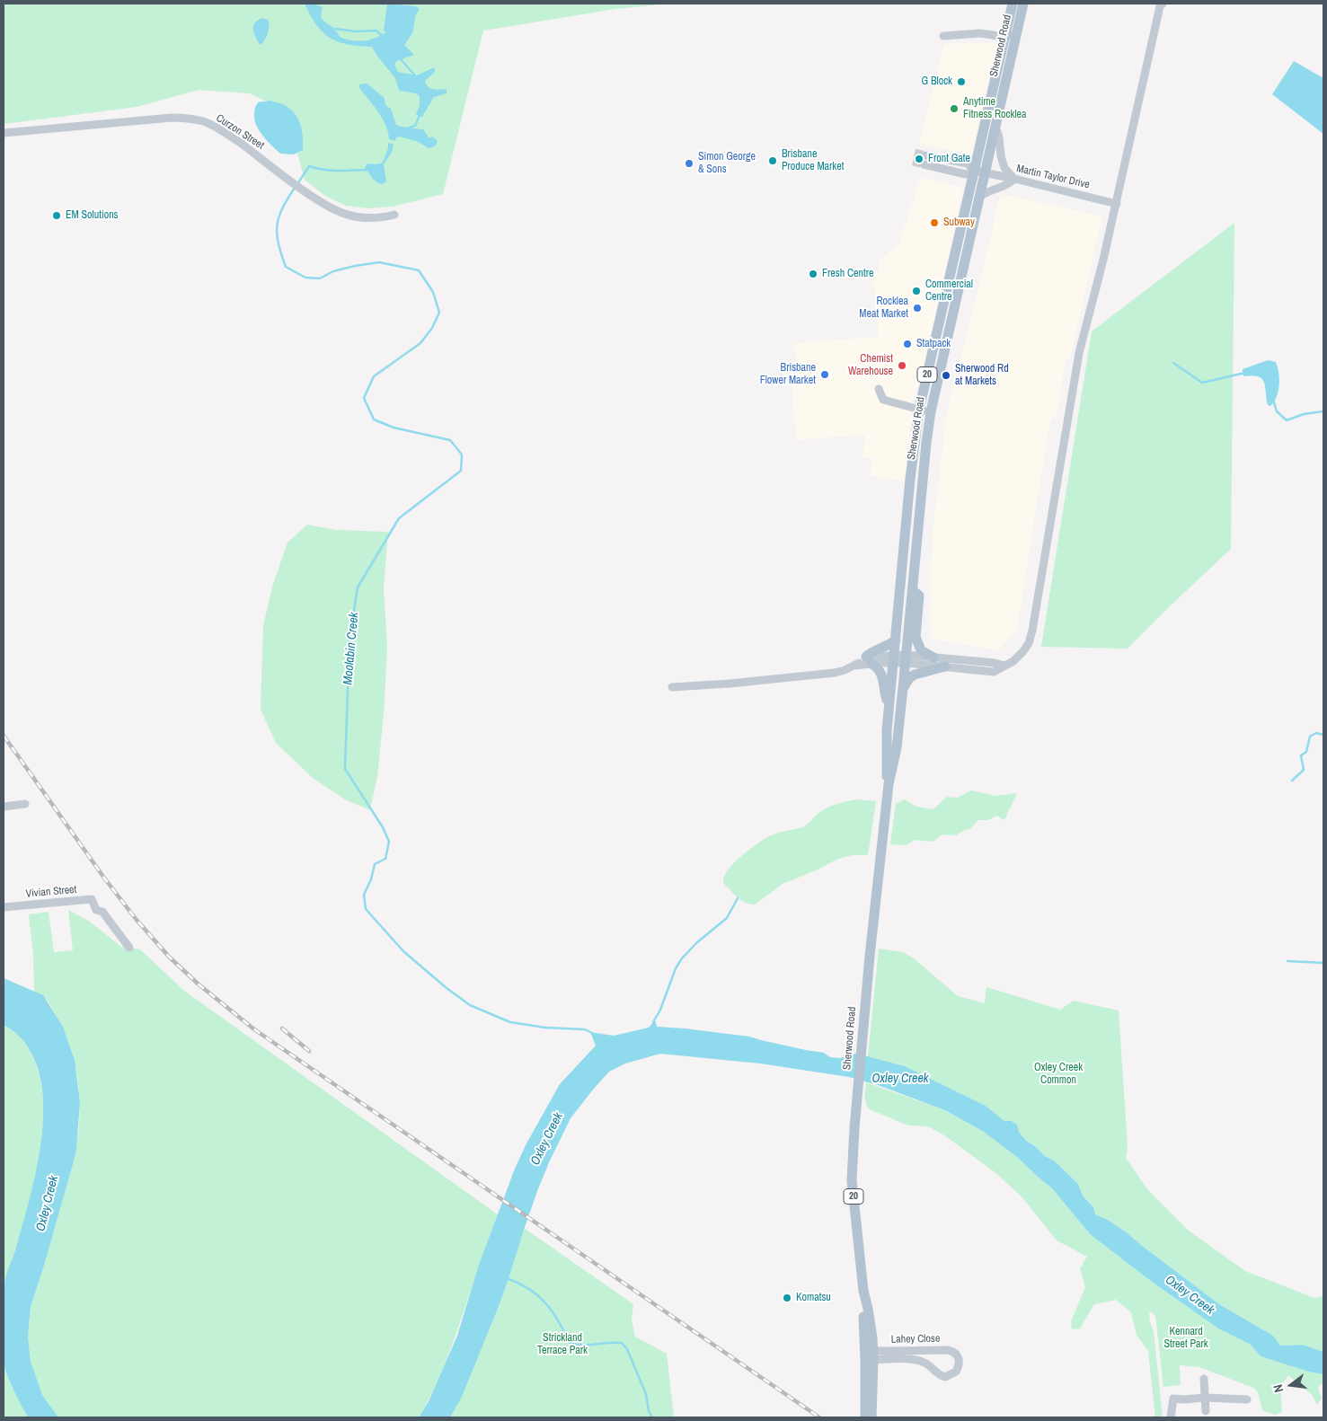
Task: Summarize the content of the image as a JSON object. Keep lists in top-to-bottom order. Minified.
{"streets":{"main road":["Sherwood Road","20"],"street":["Curzon Street","Martin Taylor Drive","Vivian Street","Lahey Close"]},"crossings":[["Sherwood Road","Martin Taylor Drive"],["Sherwood Road","Lahey Close"]],"water":["Moolabin Creek","Oxley Creek"],"parks":["Oxley Creek Common","Kennard Street Park","Strickland Terrace Park"],"places":["G Block","Anytime Fitness Rocklea","Front Gate","Brisbane Produce Market","Simon George & Sons","EM Solutions","Subway","Fresh Centre","Commercial Centre","Rocklea Meat Market","Statpack","Chemist Warehouse","Brisbane Flower Market","Sherwood Rd at Markets","Komatsu"],"north":"left"}
